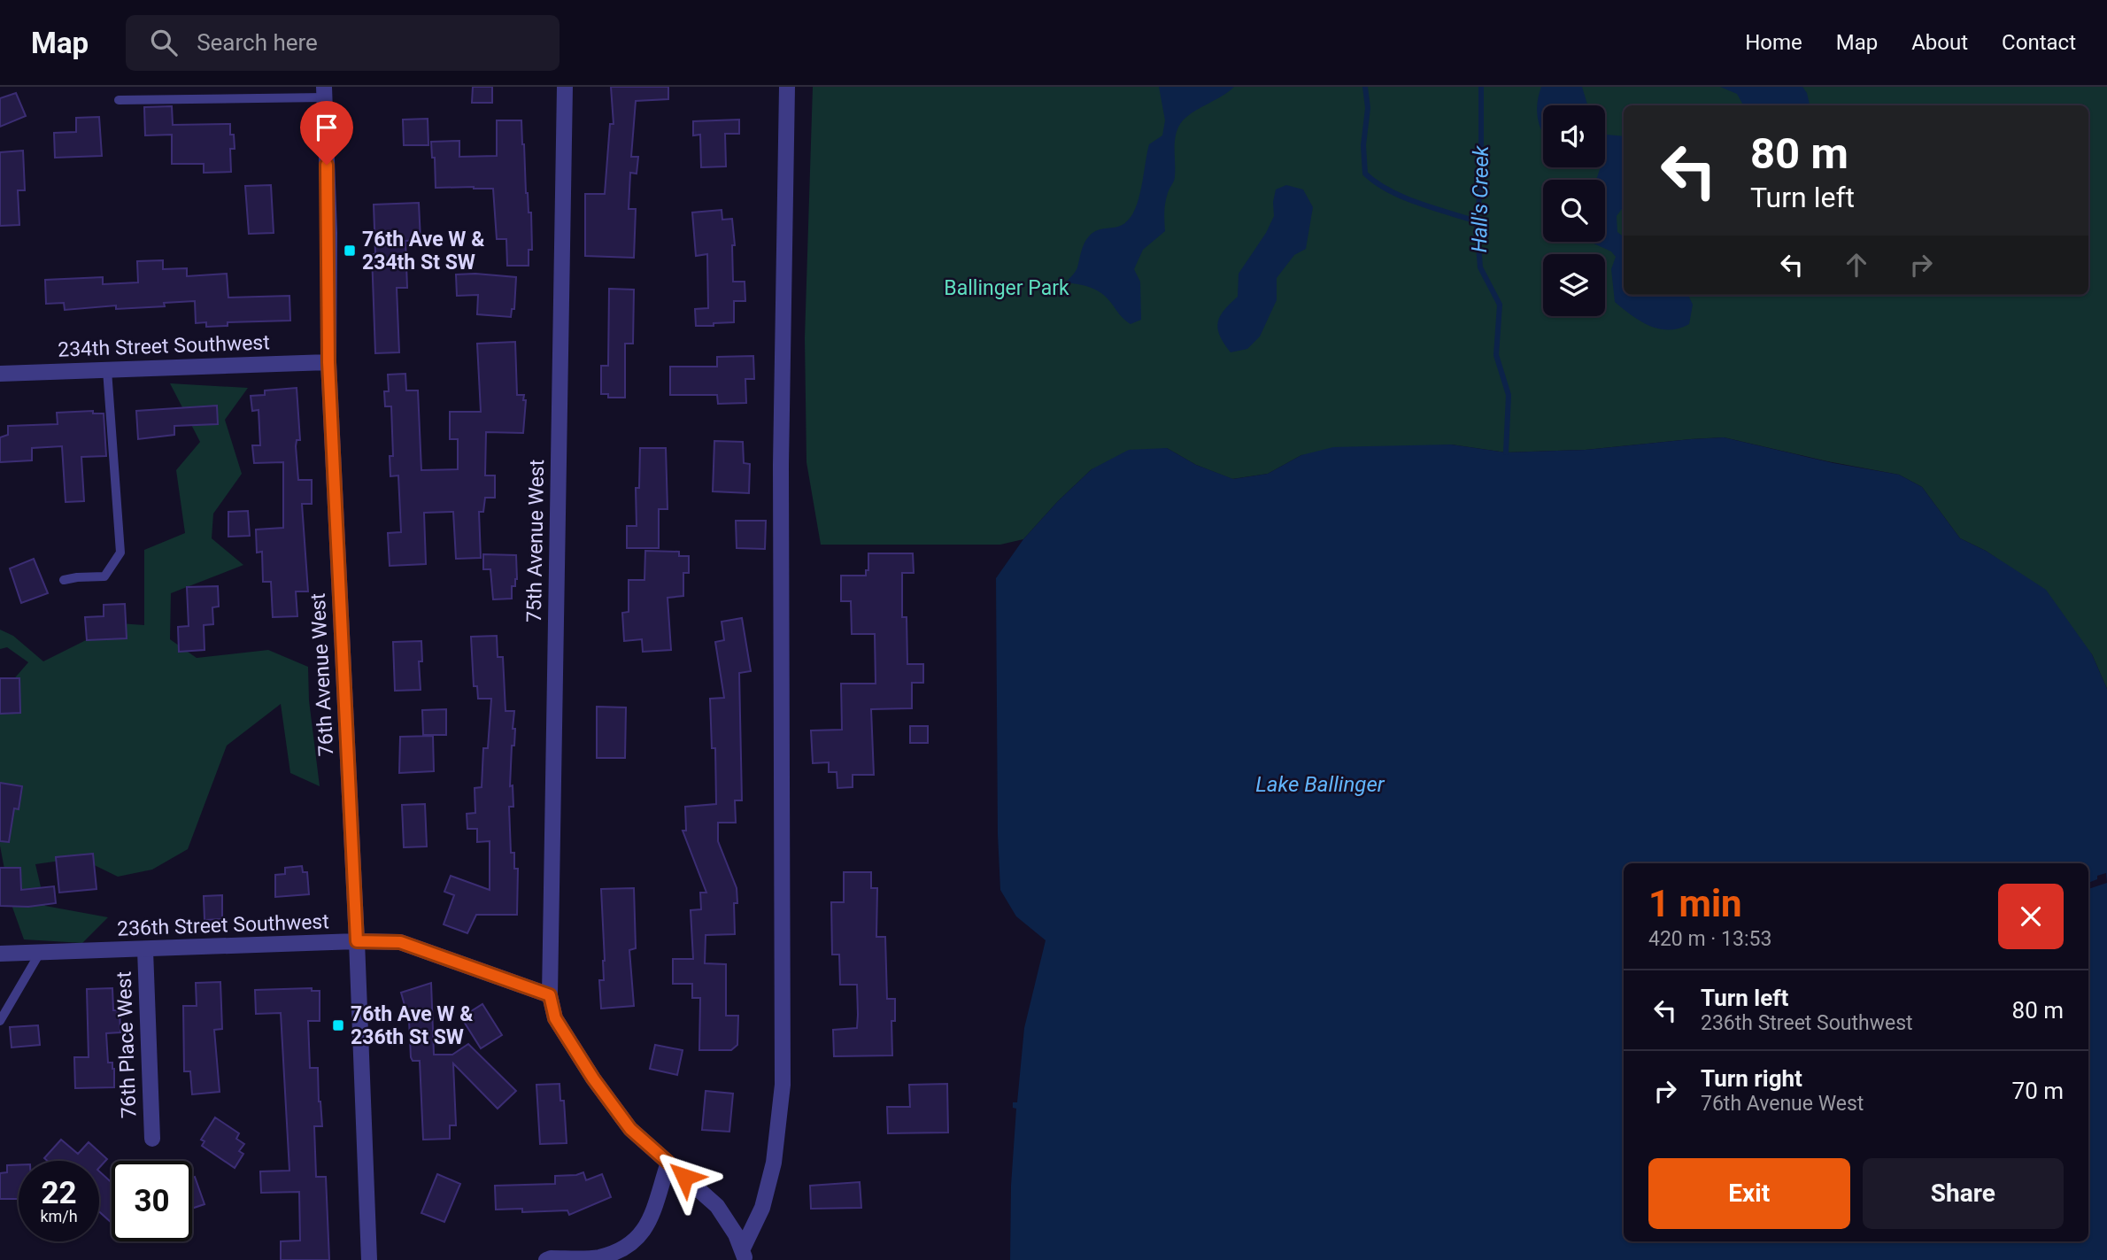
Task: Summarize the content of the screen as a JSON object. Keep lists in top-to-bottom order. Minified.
{"streets":{"street":["234th Street Southwest","75th Avenue West","76th Avenue West","236th Street Southwest","76th Place West"]},"crossings":[["234th Street Southwest","76th Avenue West"],["75th Avenue West","236th Street Southwest"],["76th Avenue West","236th Street Southwest"],["236th Street Southwest","76th Place West"]],"water":["Hall's Creek","Lake Ballinger"],"parks":["Ballinger Park"],"places":{"transit":["76th Ave W & 234th St SW","76th Ave W & 236th St SW"]},"page":{"header":"Map","search":"Search here","nav":["Home","Map","About","Contact"],"turn":["80 m","Turn left"],"heading":["1 min","420 m · 13:53"],"list":[{"name":"Turn left","note":"236th Street Southwest","value":"80 m"},{"name":"Turn right","note":"76th Avenue West","value":"70 m"}],"buttons":["Exit","Share"],"speed":"22 km/h","limit":"30"}}
